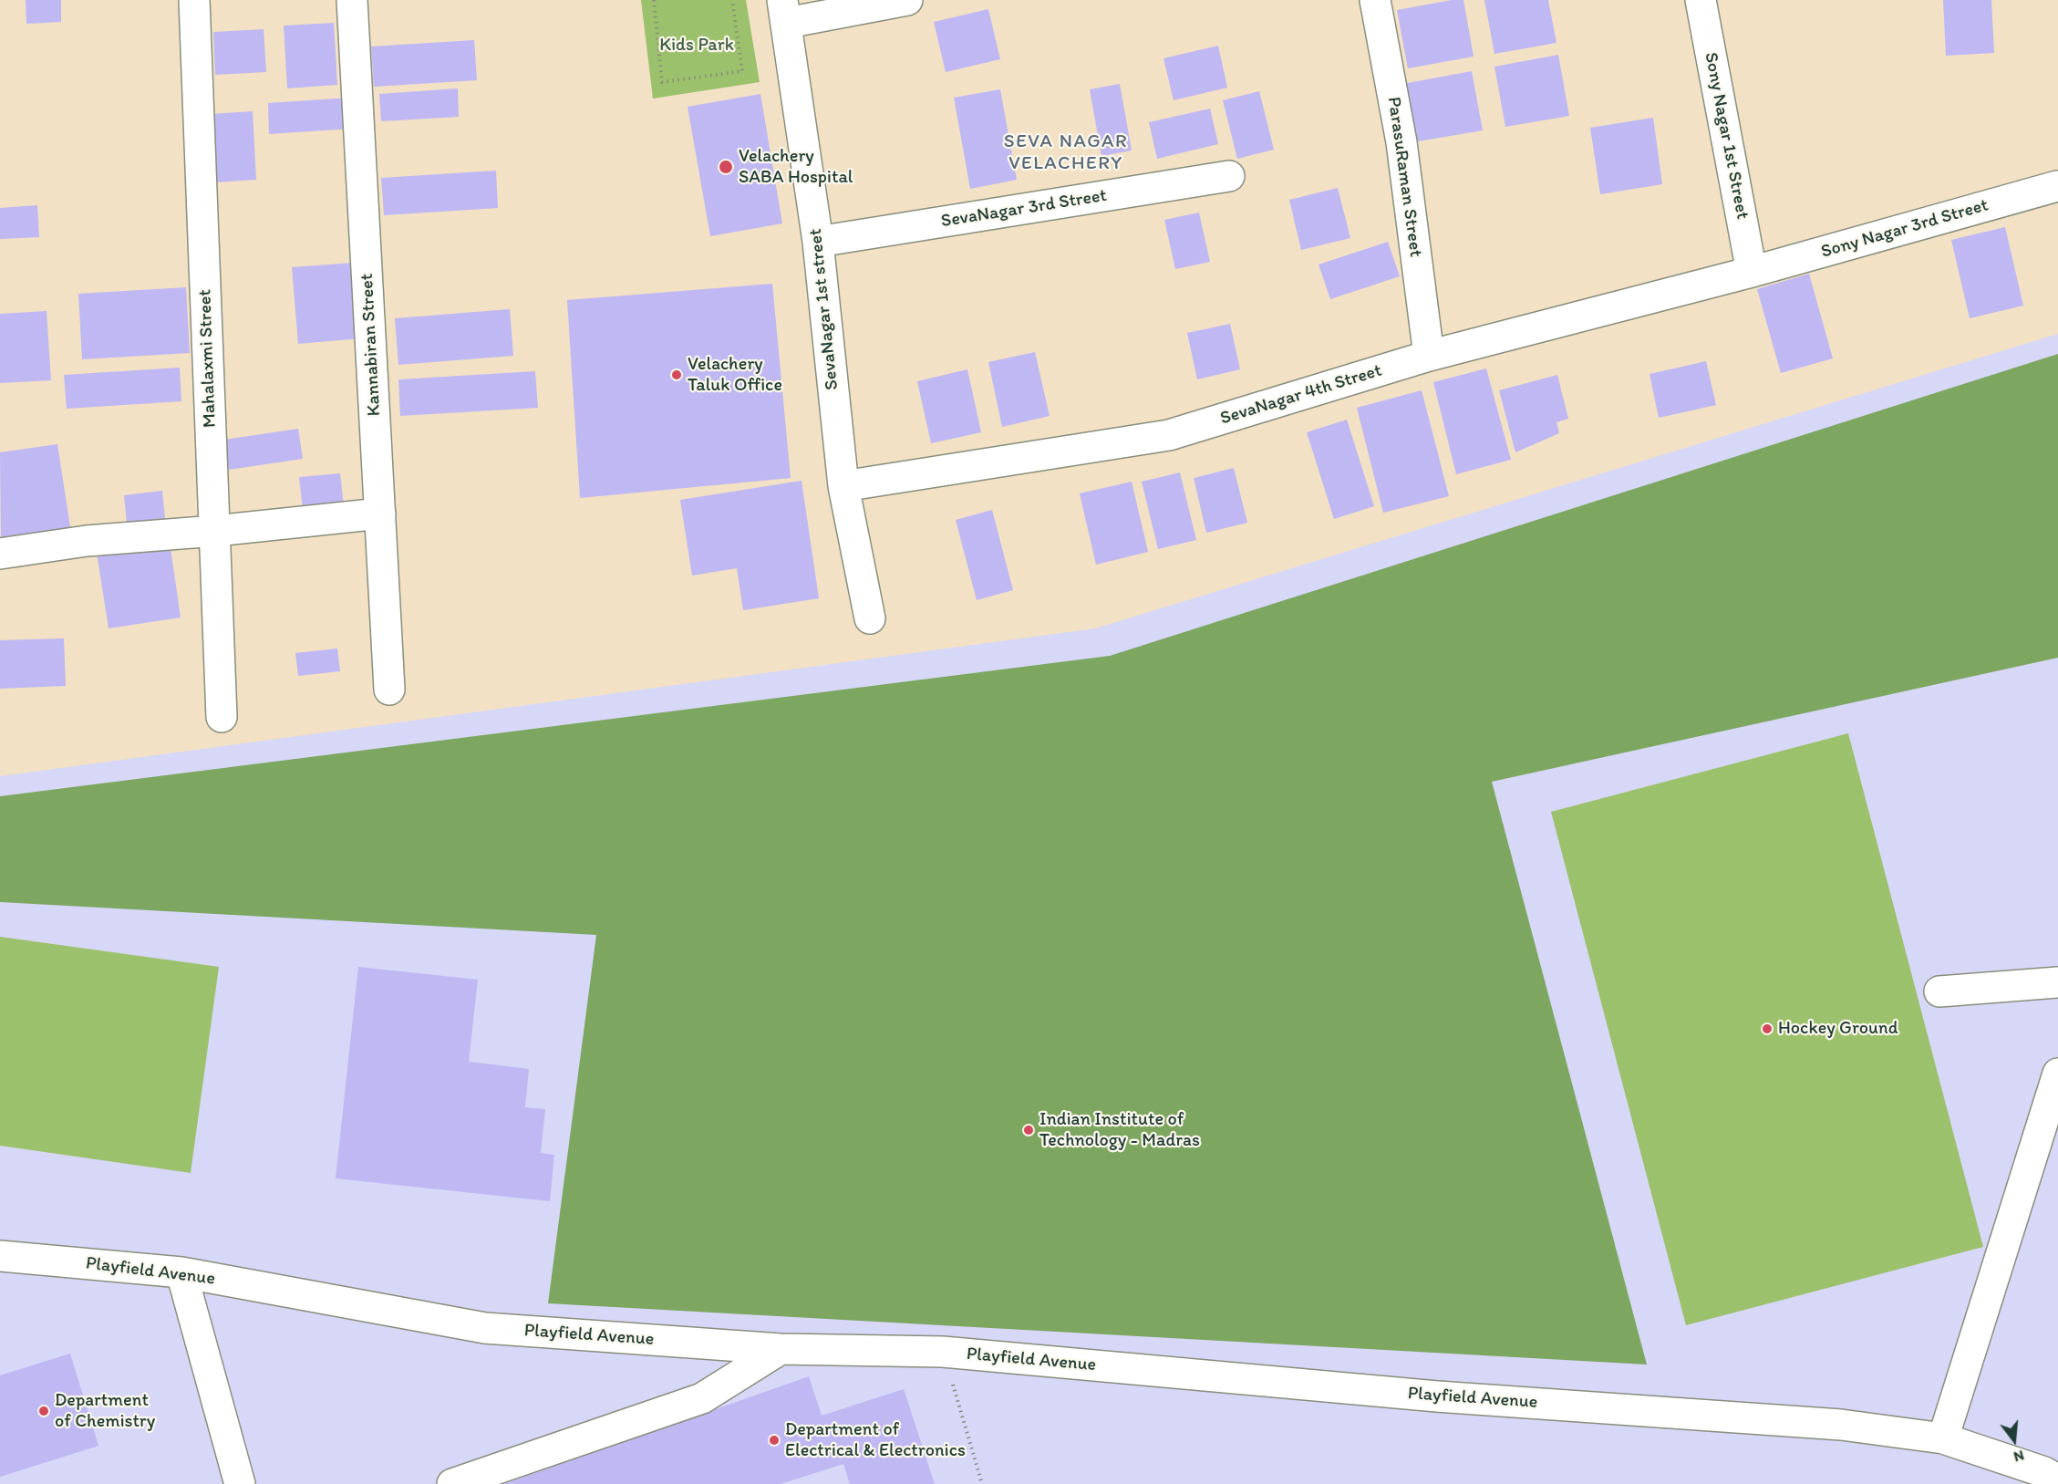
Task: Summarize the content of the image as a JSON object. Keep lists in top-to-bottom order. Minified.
{"streets":{"street":["Sony Nagar 1st Street","ParasuRaman Street","SevaNagar 3rd Street","Sony Nagar 3rd Street","SevaNagar 1st street","Kannabiran Street","Mahalaxmi Street","SevaNagar 4th Street","Playfield Avenue"]},"crossings":[["Sony Nagar 1st Street","Sony Nagar 3rd Street"],["Sony Nagar 1st Street","SevaNagar 4th Street"],["ParasuRaman Street","SevaNagar 4th Street"],["SevaNagar 3rd Street","SevaNagar 1st street"],["Sony Nagar 3rd Street","SevaNagar 4th Street"],["SevaNagar 1st street","SevaNagar 4th Street"]],"districts":["SEVA NAGAR VELACHERY"],"parks":["Kids Park"],"places":["Velachery SABA Hospital","Velachery Taluk Office","Hockey Ground","Indian Institute of Technology - Madras","Department of Chemistry","Department of Electrical & Electronics"],"north":"bottom"}
